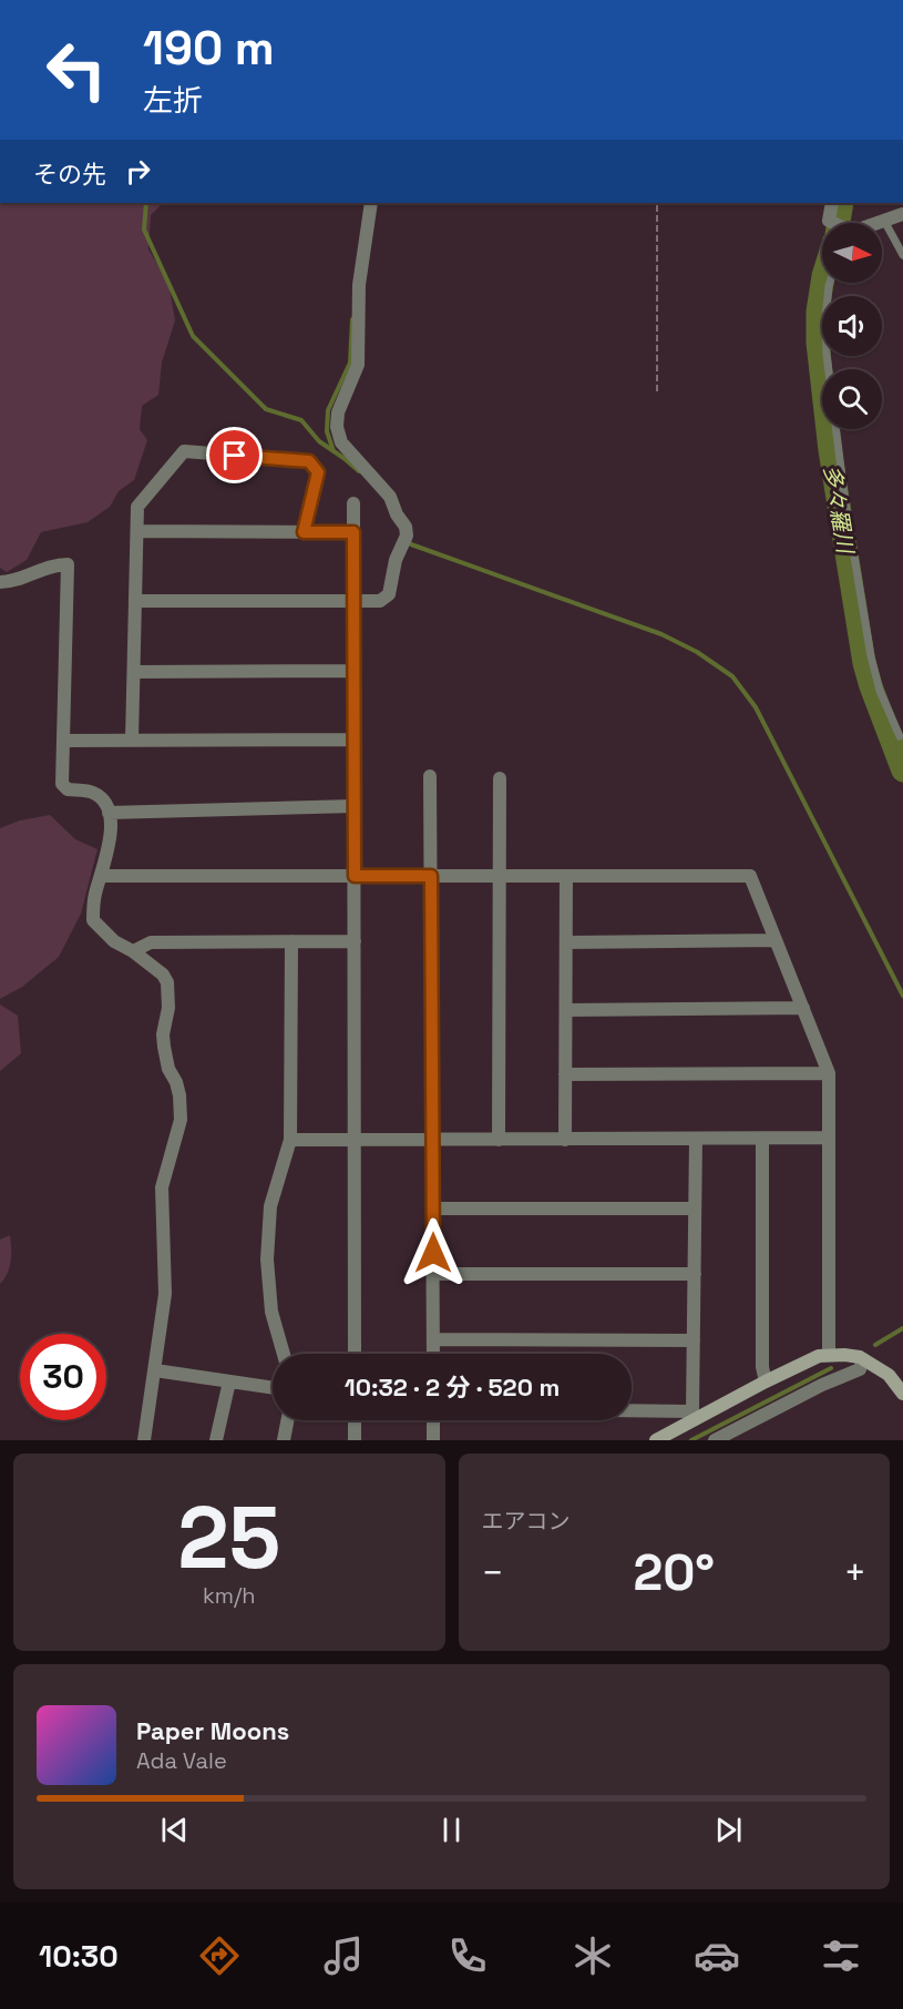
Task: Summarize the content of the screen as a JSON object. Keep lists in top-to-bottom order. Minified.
{"water":["多々羅川"],"north":"right","page":{"turn":["190 m","左折"],"then":"その先","limit":"30","trip":"10:32 · 2 分 · 520 m","tile":[["25","km/h"],"エアコン"],"heat":["−","20°","+"],"song":["Paper Moons","Ada Vale"],"tabs":"10:30"}}
